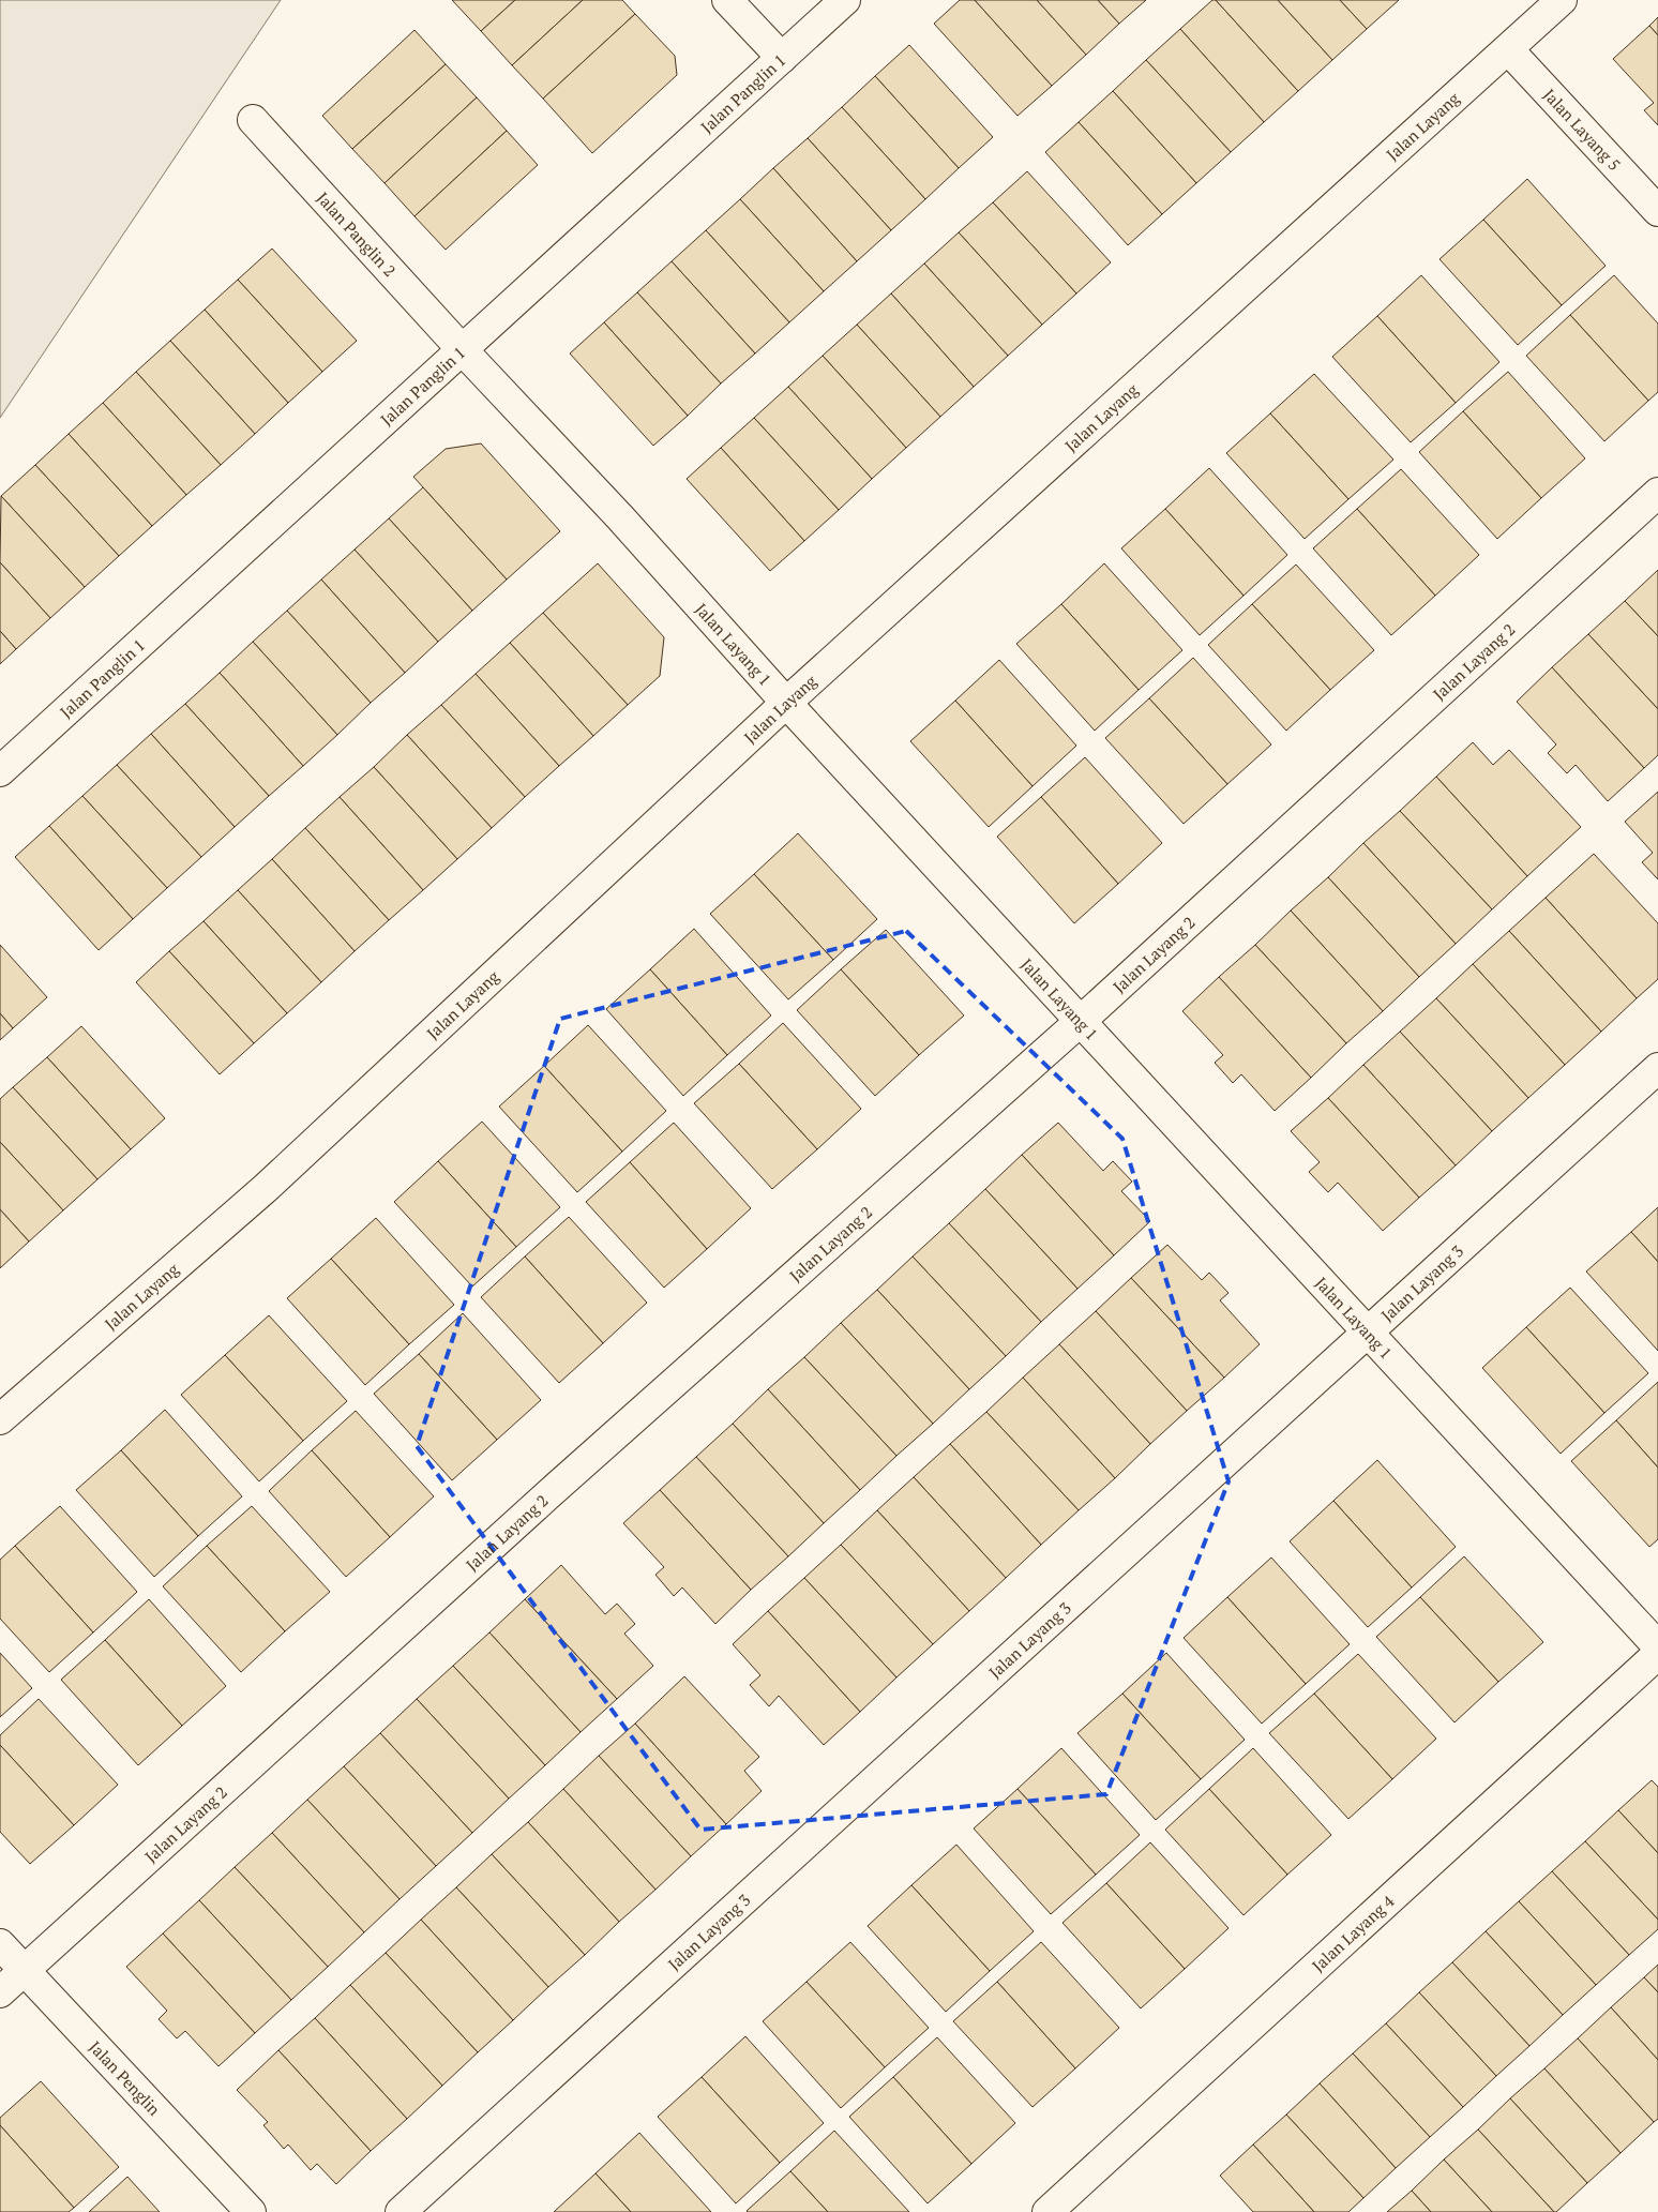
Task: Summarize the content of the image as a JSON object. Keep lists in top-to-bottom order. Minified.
{"streets":{"street":["Jalan Panglin 1","Jalan Layang","Jalan Layang 5","Jalan Panglin 2","Jalan Layang 1","Jalan Layang 2","Jalan Layang 3","Jalan Layang 4","Jalan Penglin"]},"crossings":[["Jalan Panglin 1","Jalan Panglin 2"],["Jalan Panglin 1","Jalan Layang 1"],["Jalan Layang","Jalan Layang 5"],["Jalan Layang","Jalan Layang 1"],["Jalan Panglin 2","Jalan Layang 1"],["Jalan Layang 1","Jalan Layang 2"],["Jalan Layang 1","Jalan Layang 3"],["Jalan Layang 2","Jalan Penglin"]]}
